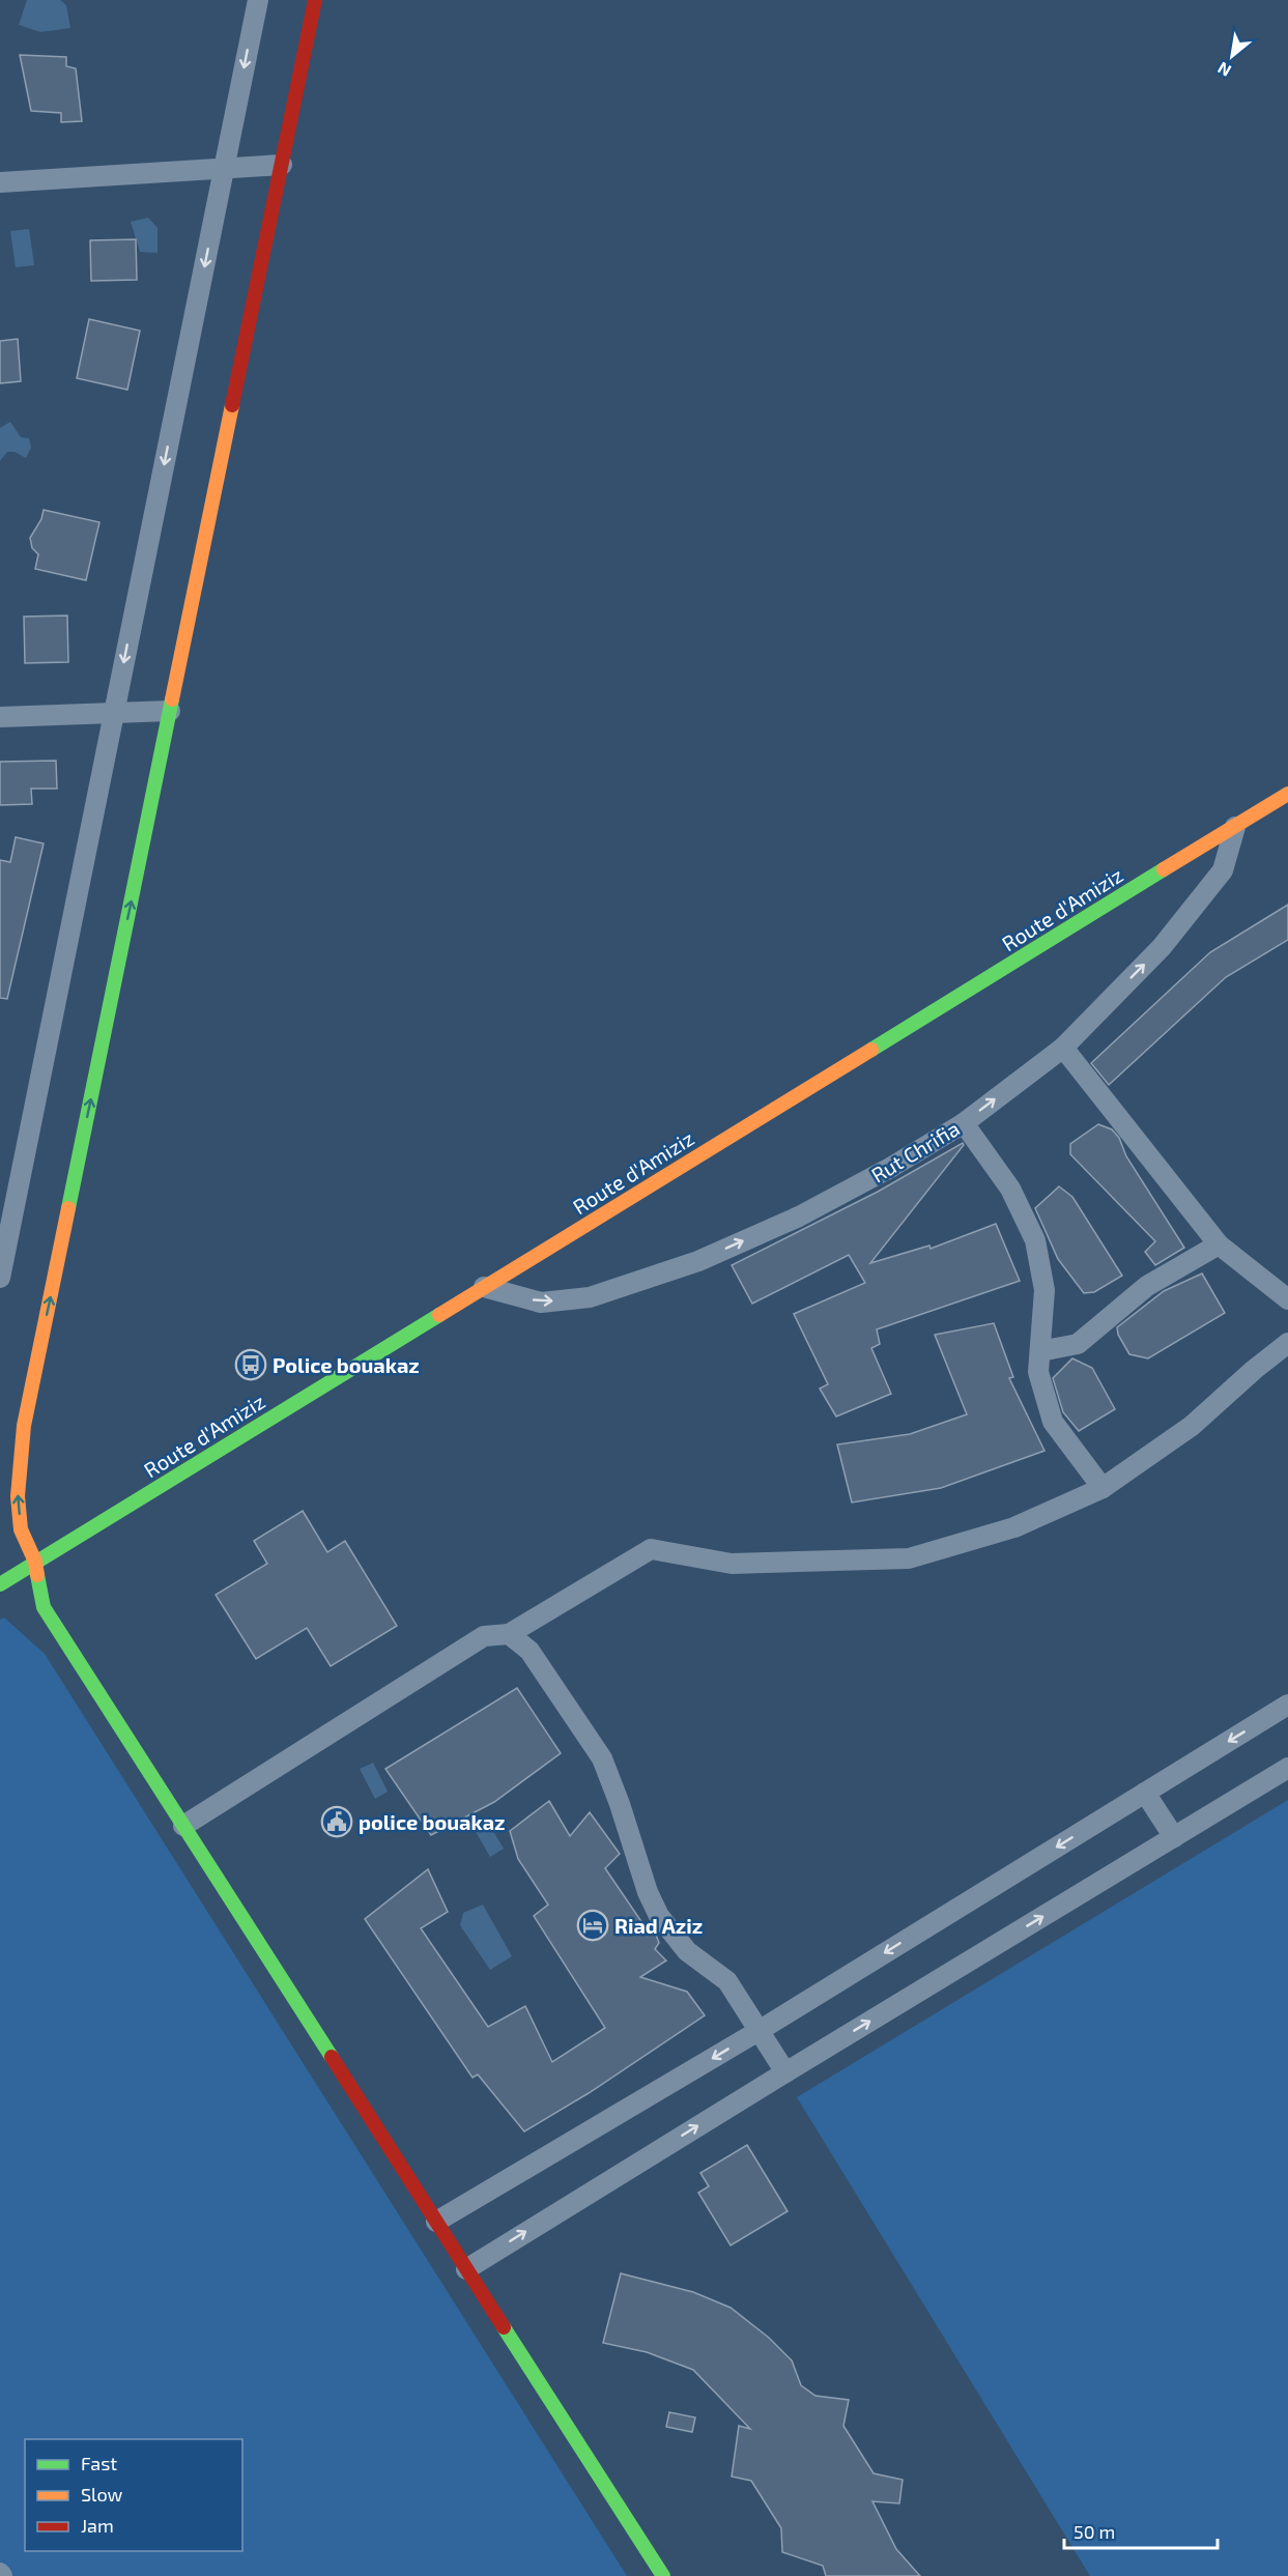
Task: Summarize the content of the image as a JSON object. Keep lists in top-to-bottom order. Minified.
{"streets":{"street":["Route d'Amiziz","Rut Chrifia"]},"crossings":[["Route d'Amiziz","Rut Chrifia"]],"one_way":["Rut Chrifia"],"places":{"bus stop":["Police bouakaz"],"public building":["police bouakaz"],"hotel":["Riad Aziz"]},"legend":["Fast","Slow","Jam"],"scale_bar":"50 m","north":"bottom left"}
